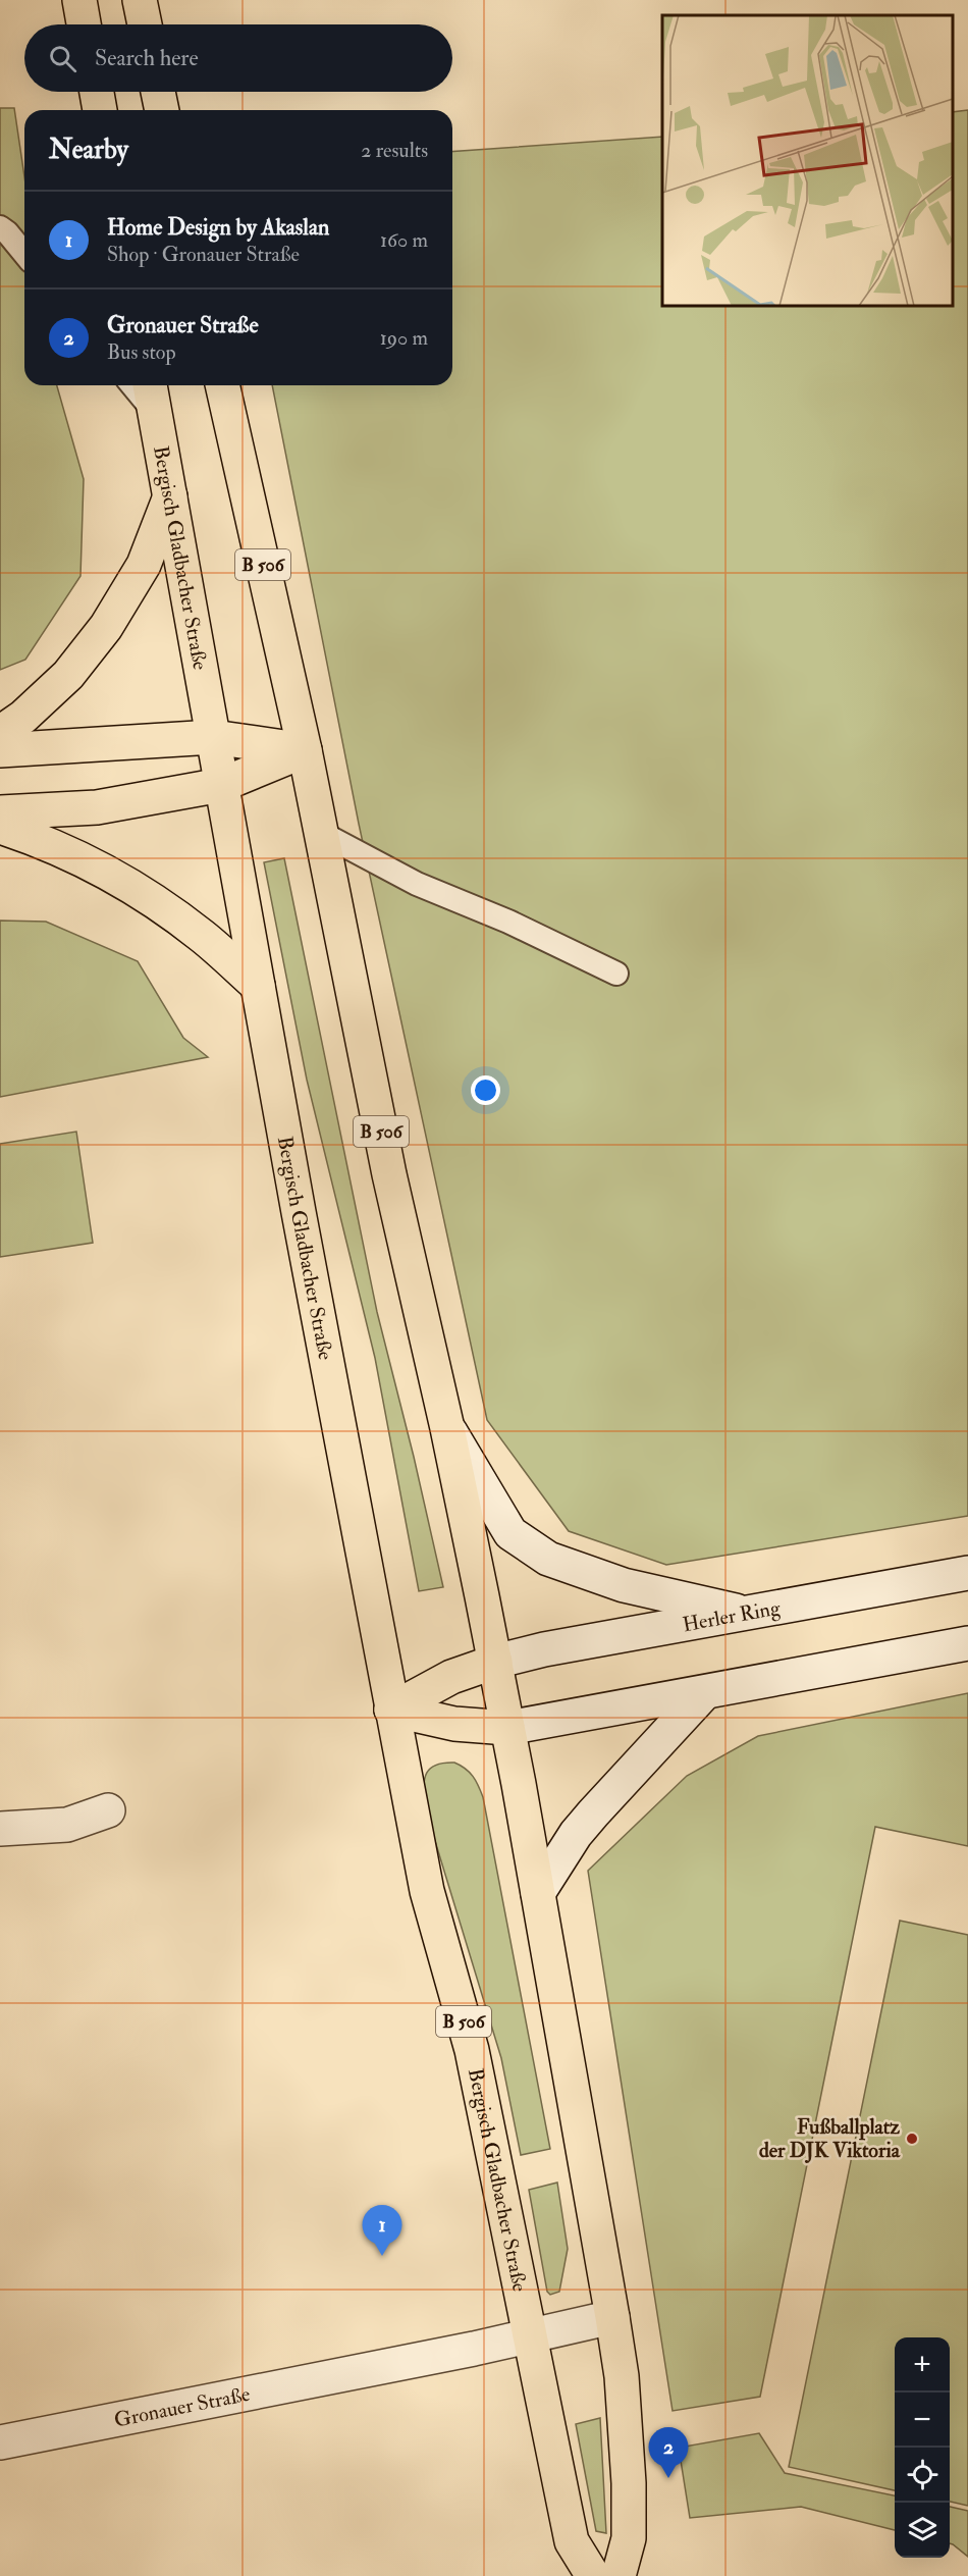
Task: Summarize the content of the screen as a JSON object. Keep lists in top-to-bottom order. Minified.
{"streets":{"main road":["Bergisch Gladbacher Straße","B 506","Herler Ring","Gronauer Straße"]},"crossings":[["Bergisch Gladbacher Straße","Gronauer Straße"],["B 506","Herler Ring"],["B 506","Gronauer Straße"]],"places":["Fußballplatz der DJK Viktoria"],"page":{"search":"Search here","heading":["Nearby","2 results"],"list":[{"mark":"1","name":"Home Design by Akaslan","note":"Shop · Gronauer Straße","value":"160 m"},{"mark":"2","name":"Gronauer Straße","note":"Bus stop","value":"190 m"}],"pins":["1","2"],"map_buttons":["+","−"]}}
